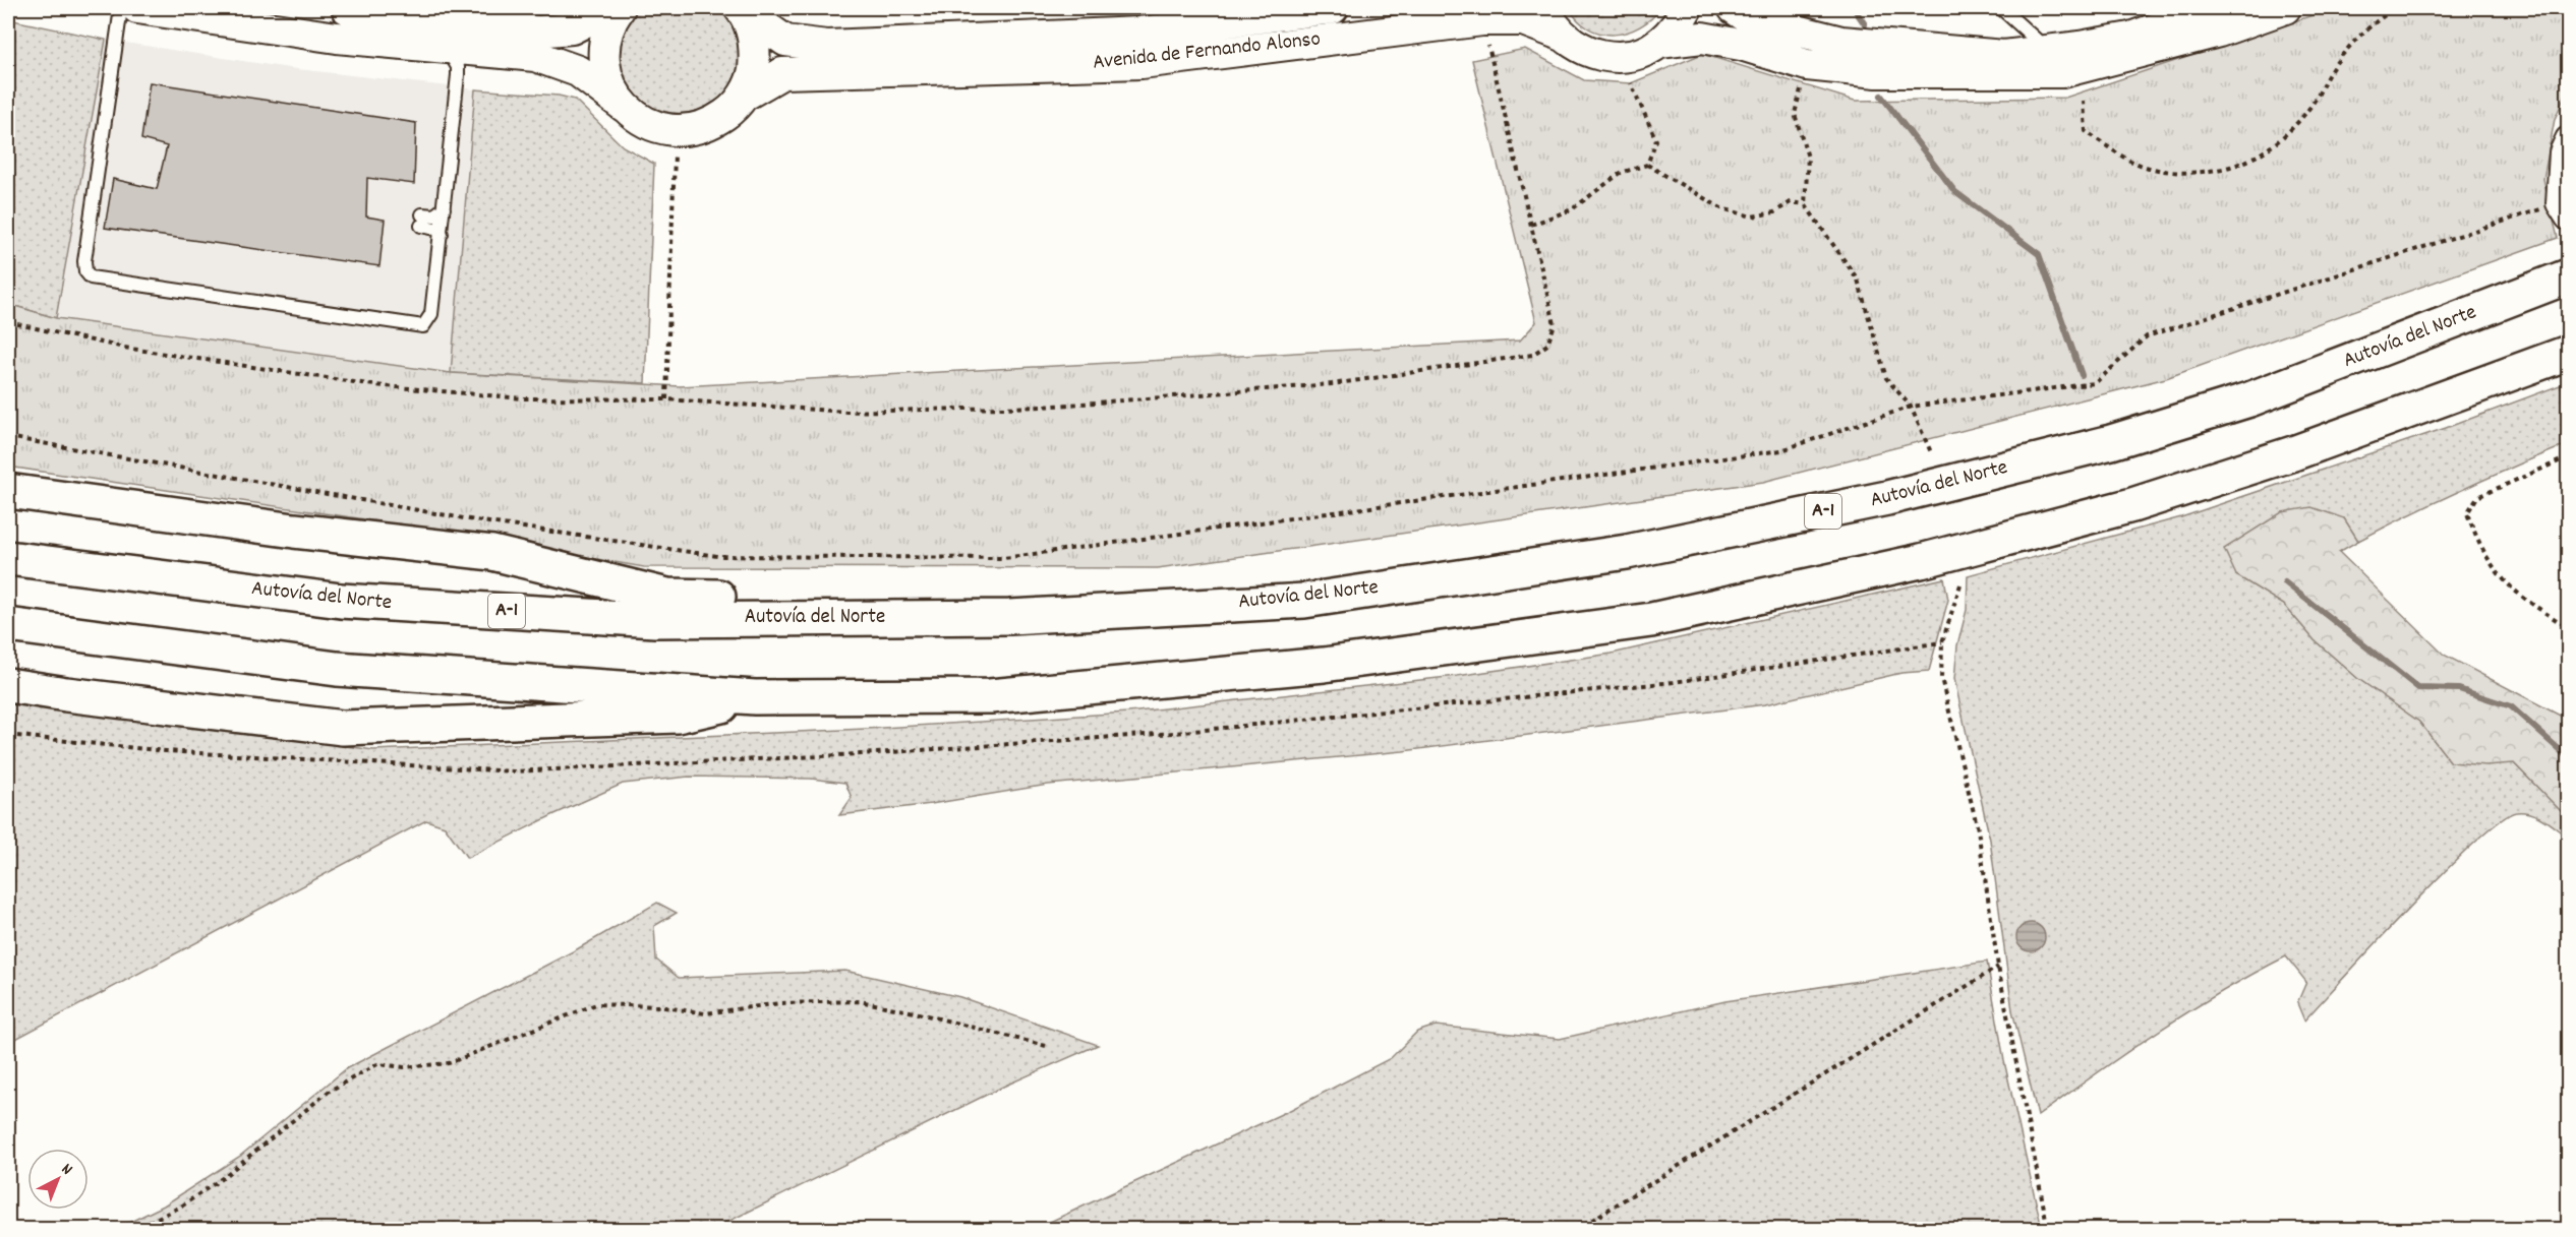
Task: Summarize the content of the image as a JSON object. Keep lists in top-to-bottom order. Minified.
{"streets":{"highway":["Autovía del Norte","A-1"],"street":["Avenida de Fernando Alonso"]},"north":"top right"}
